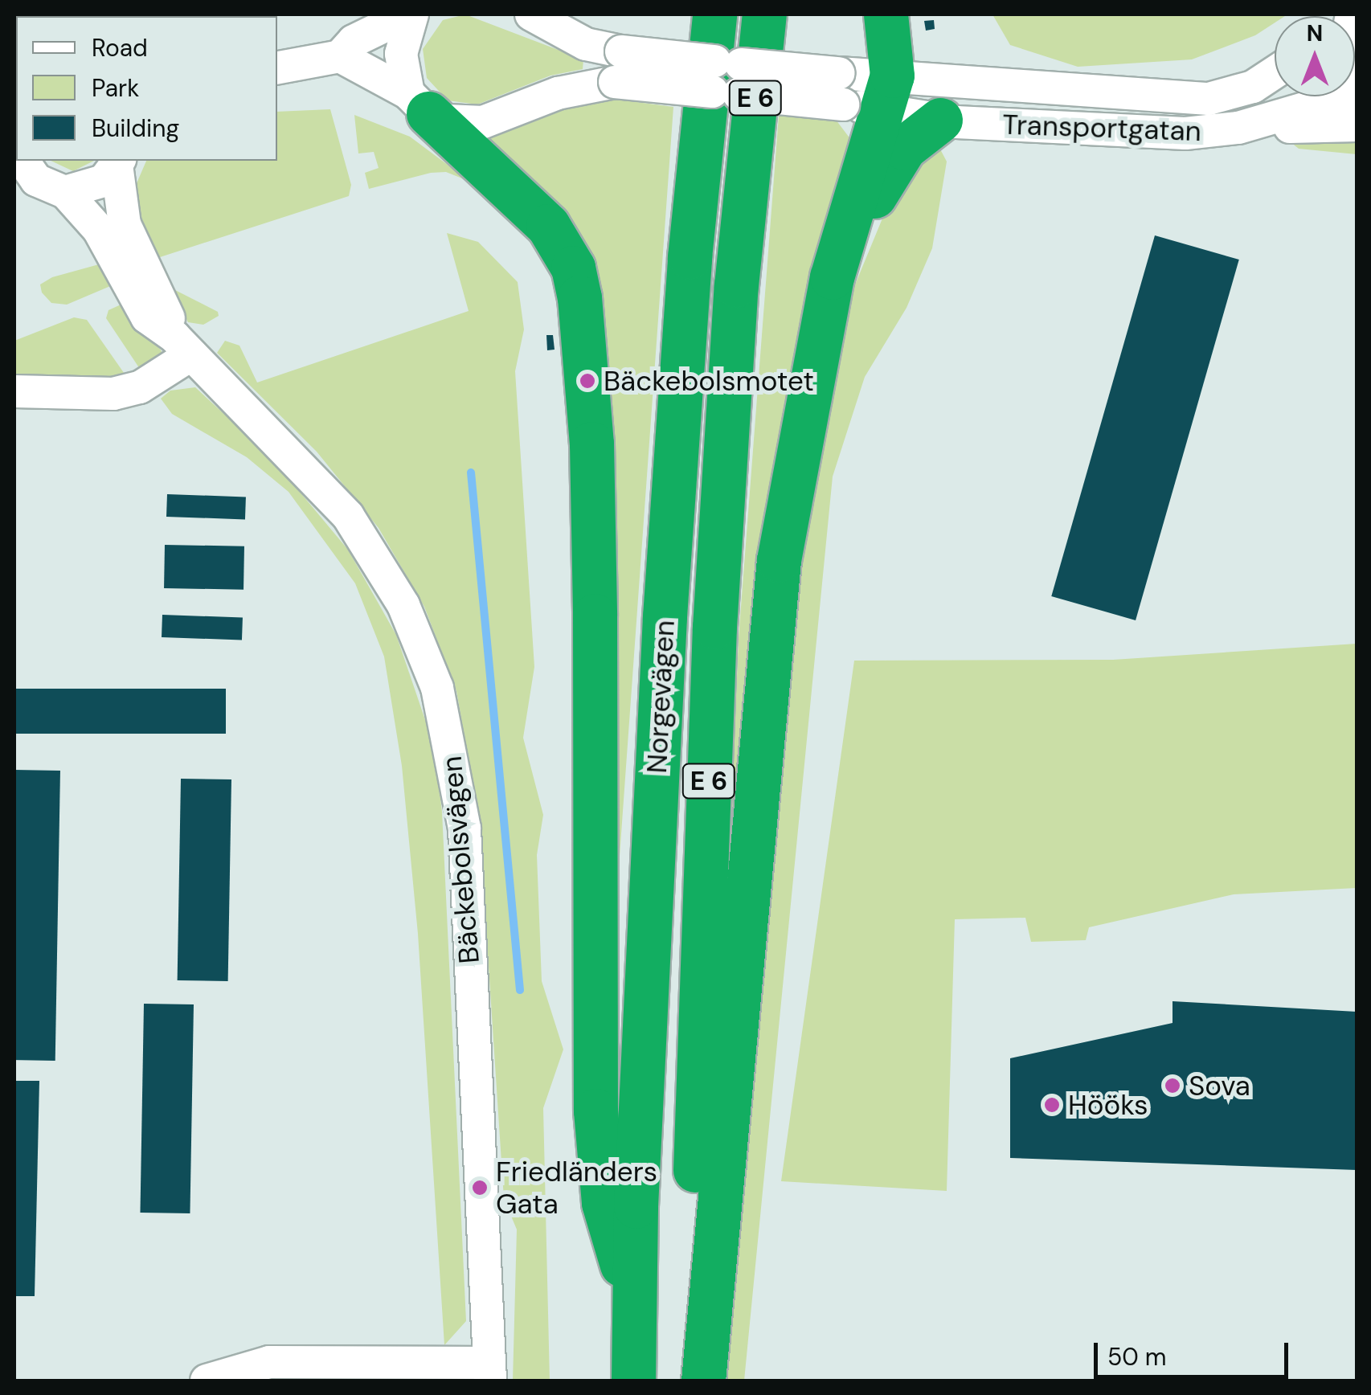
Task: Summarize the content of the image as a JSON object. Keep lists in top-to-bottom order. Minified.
{"streets":{"highway":["E 6","Norgevägen"],"street":["Transportgatan","Bäckebolsvägen"]},"places":["Bäckebolsmotet","Sova","Hööks","Friedländers Gata"],"legend":["Road","Park","Building"],"scale_bar":"50 m","north":"top"}
